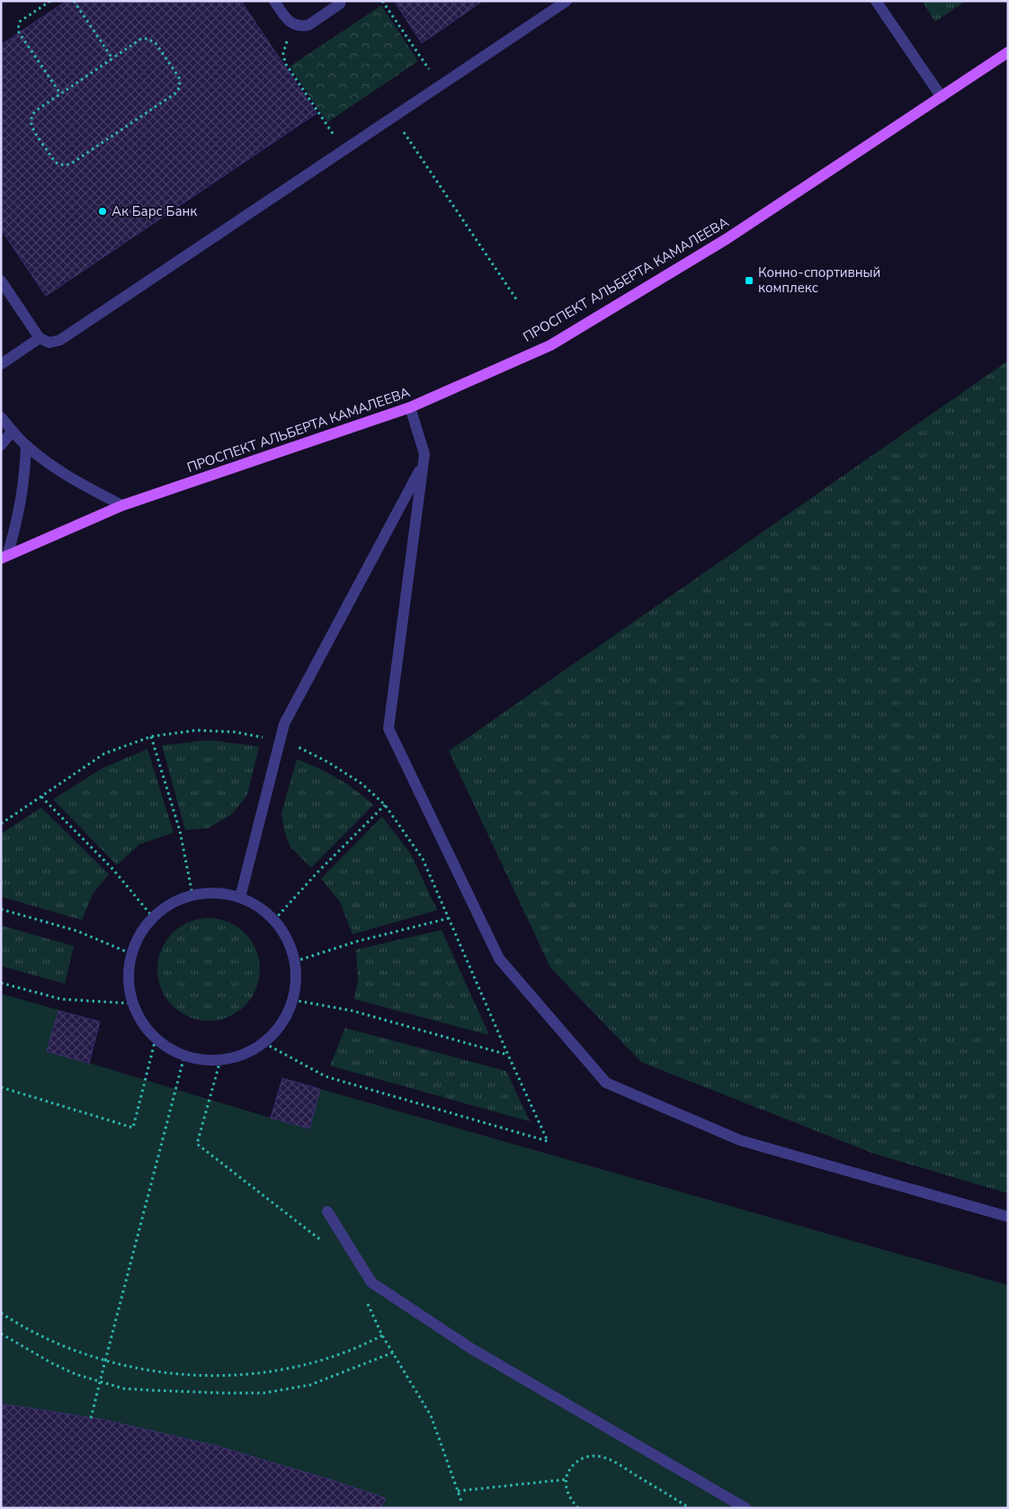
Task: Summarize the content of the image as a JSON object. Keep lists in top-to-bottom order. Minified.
{"streets":{"main road":["ПРОСПЕКТ АЛЬБЕРТА КАМАЛЕЕВА"]},"places":{"other":["Ак Барс Банк"],"transit":["Конно-спортивный комплекс"]}}
